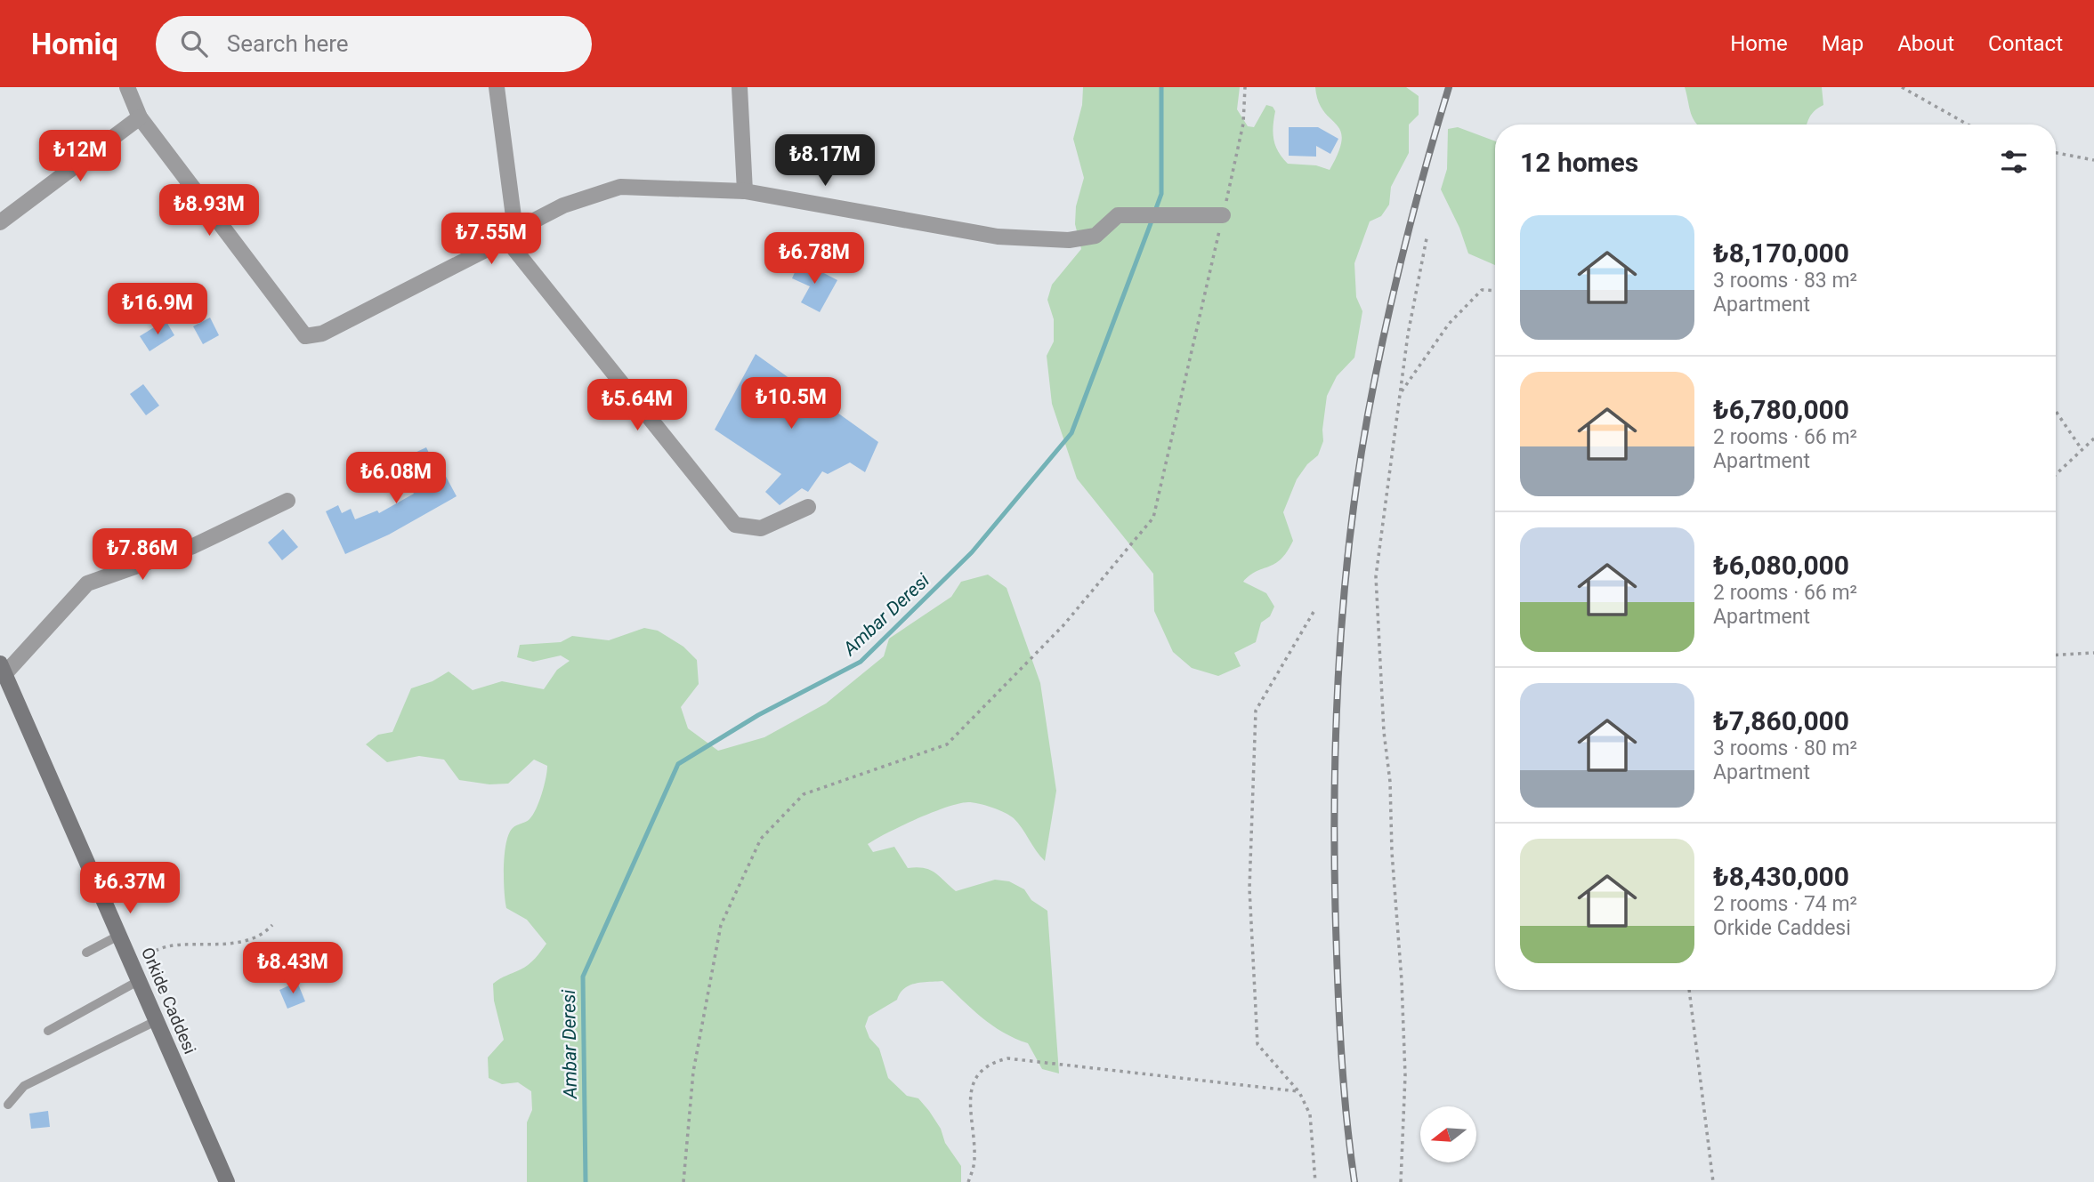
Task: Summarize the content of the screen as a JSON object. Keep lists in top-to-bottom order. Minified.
{"streets":{"street":["Orkide Caddesi"]},"water":["Ambar Deresi"],"north":"left","page":{"header":"Homiq","search":"Search here","nav":["Home","Map","About","Contact"],"heading":"12 homes","price":["₺12M","₺8.17M","₺8.93M","₺7.55M","₺6.78M","₺16.9M","₺10.5M","₺5.64M","₺6.08M","₺7.86M","₺6.37M","₺8.43M"],"list":[{"name":"₺8,170,000","note":"3 rooms · 83 m² · Apartment"},{"name":"₺6,780,000","note":"2 rooms · 66 m² · Apartment"},{"name":"₺6,080,000","note":"2 rooms · 66 m² · Apartment"},{"name":"₺7,860,000","note":"3 rooms · 80 m² · Apartment"},{"name":"₺8,430,000","note":"2 rooms · 74 m² · Orkide Caddesi"}]}}
